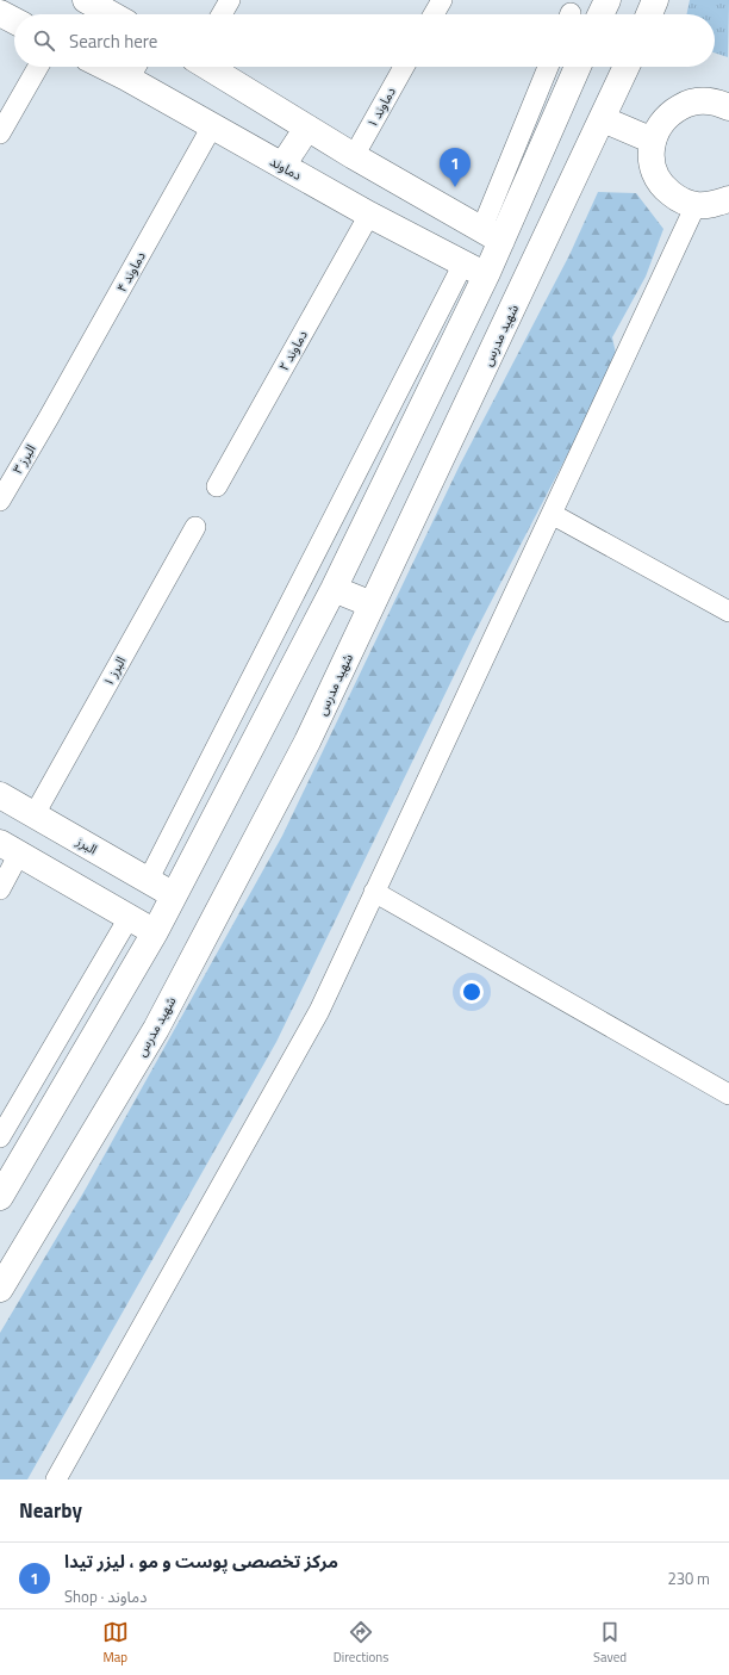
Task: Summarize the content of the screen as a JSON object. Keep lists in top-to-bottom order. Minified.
{"streets":{"main road":["دماوند","شهید مدرس","البرز"],"street":["دماوند ۱","دماوند ۴","دماوند ۲","البرز ۳","البرز ۱"]},"crossings":[["دماوند","دماوند ۴"],["دماوند","دماوند ۲"],["دماوند ۴","البرز ۳"],["البرز ۱","البرز"]],"page":{"search":"Search here","pins":"1","heading":"Nearby","list":[{"mark":"1","name":"مرکز تخصصی پوست و مو ، لیزر تیدا","note":"Shop · دماوند","value":"230 m"}],"nav":["Map","Directions","Saved"]}}
